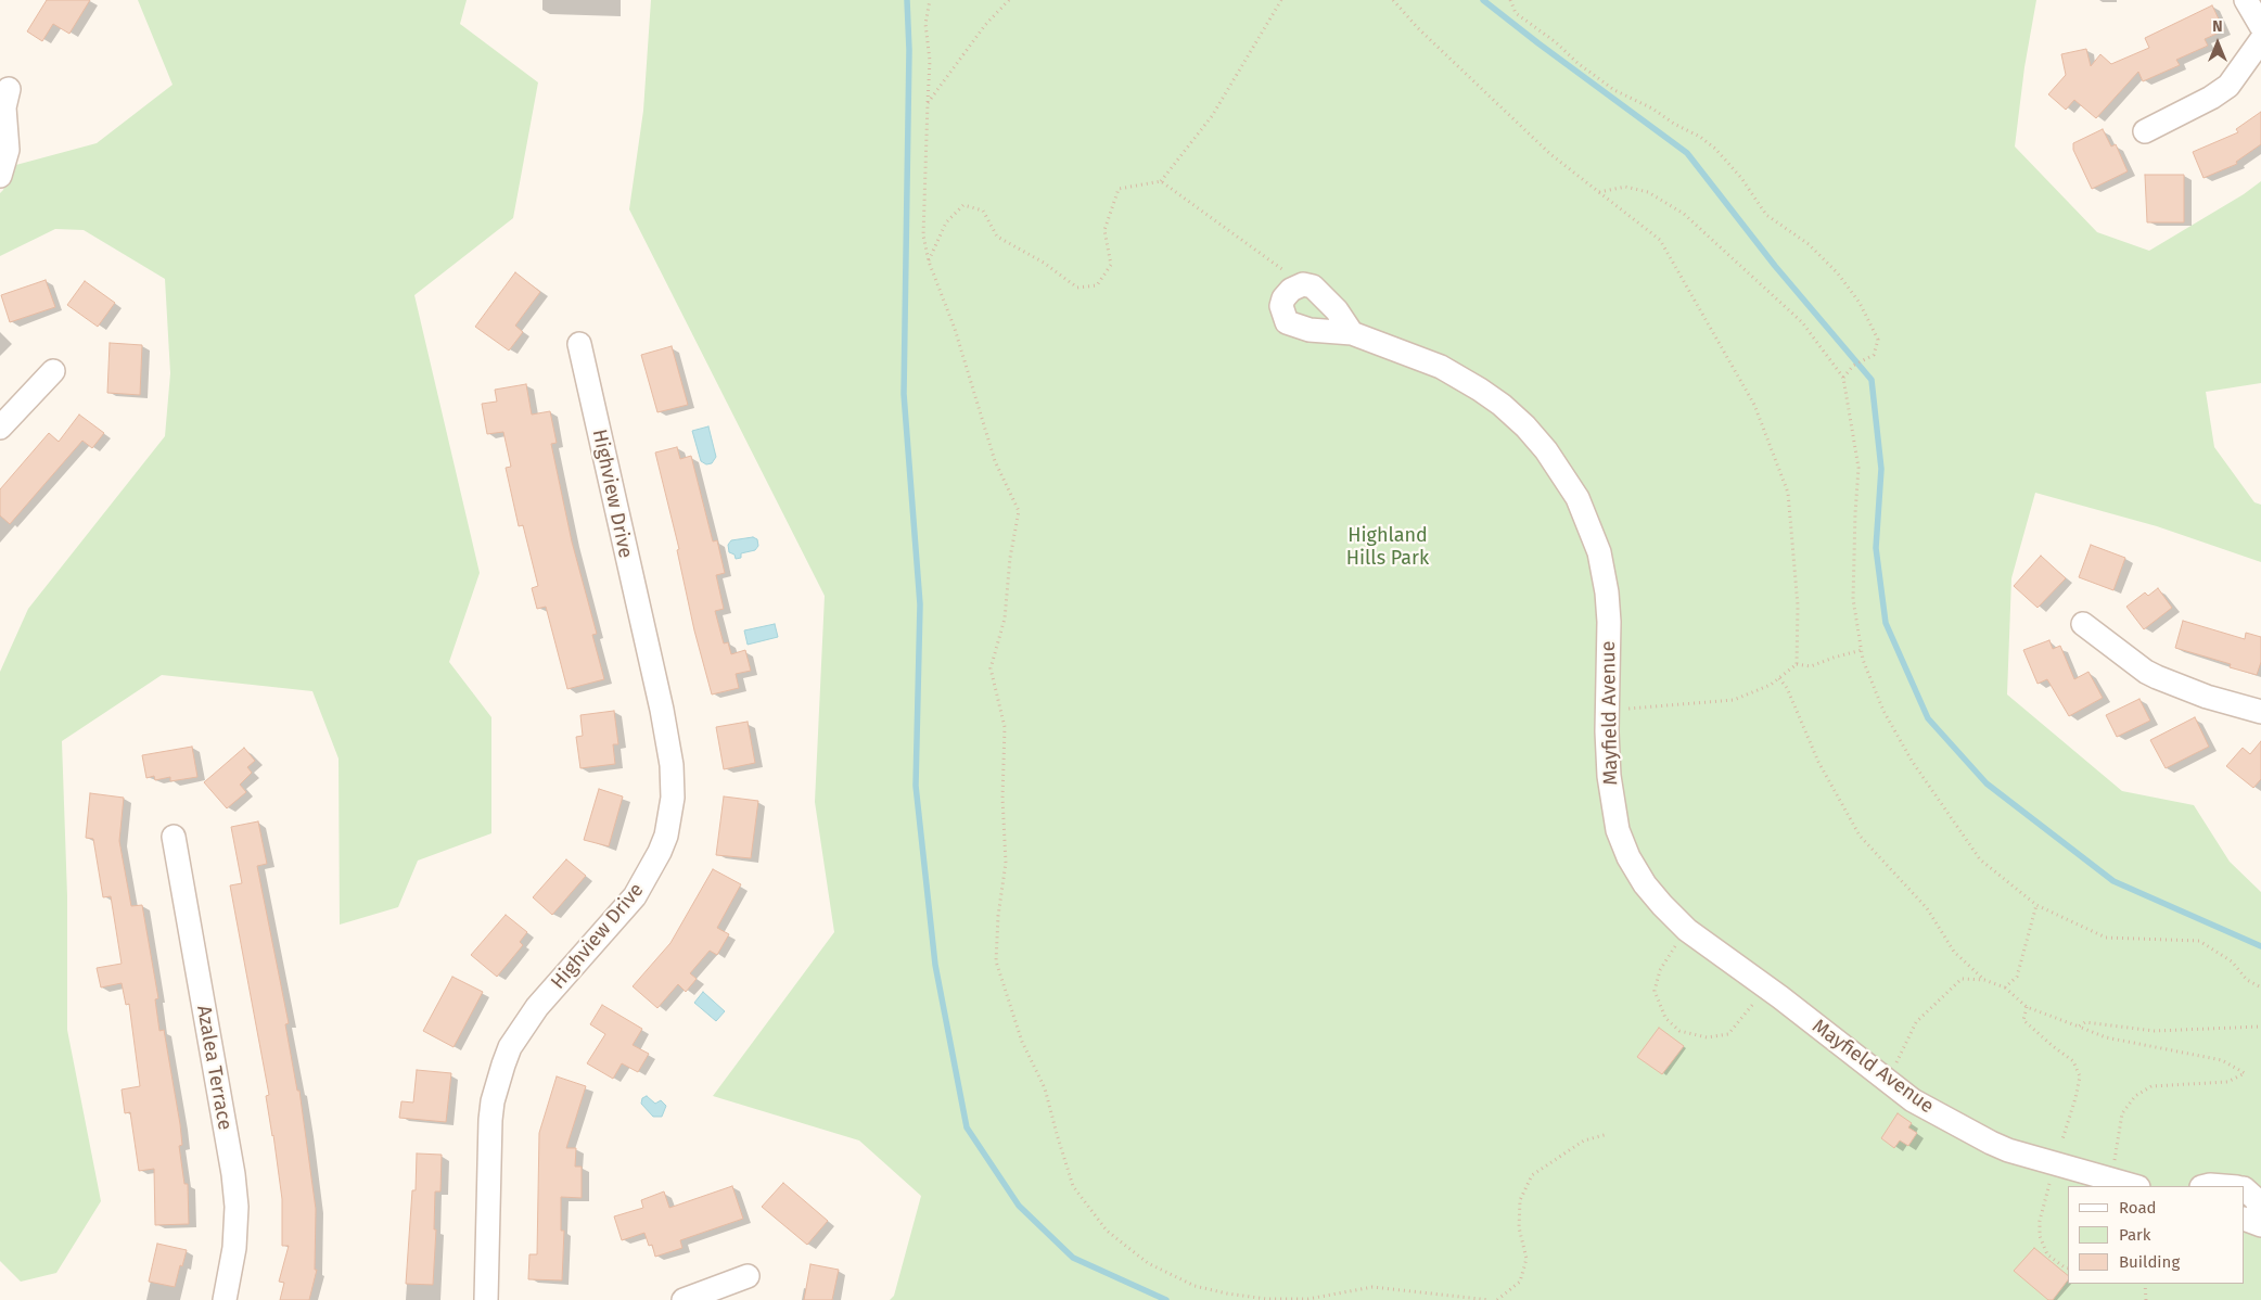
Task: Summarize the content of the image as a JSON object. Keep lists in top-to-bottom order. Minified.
{"streets":{"street":["Highview Drive","Mayfield Avenue","Azalea Terrace"]},"parks":["Highland Hills Park"],"legend":["Road","Park","Building"],"north":"top"}
